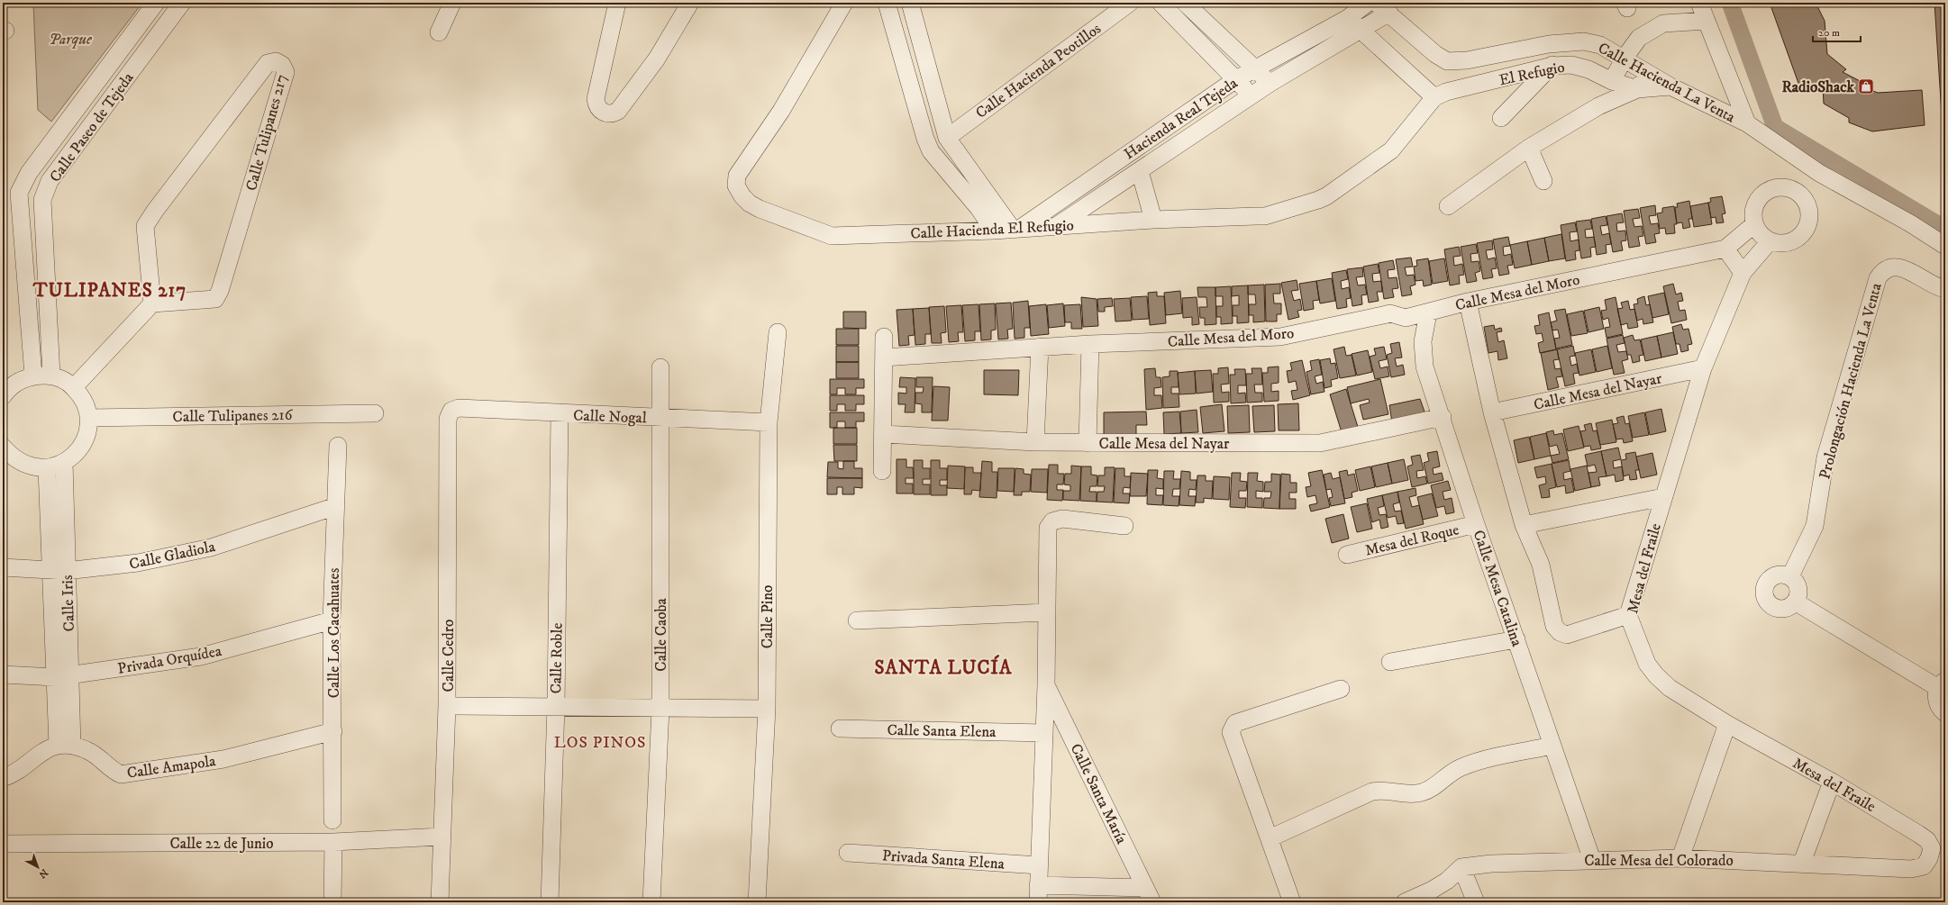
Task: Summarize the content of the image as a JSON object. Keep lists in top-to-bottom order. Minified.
{"streets":{"street":["Calle Hacienda Peotillos","El Refugio","Calle Hacienda La Venta","Hacienda Real Tejeda","Calle Paseo de Tejeda","Calle Tulipanes 217","Calle Hacienda El Refugio","Calle Mesa del Moro","Prolongación Hacienda La Venta","Calle Mesa del Nayar","Calle Tulipanes 216","Calle Nogal","Mesa del Roque","Calle Gladiola","Mesa del Fraile","Calle Mesa Catalina","Calle Iris","Calle Pino","Calle Los Cacahuates","Calle Caoba","Calle Cedro","Calle Roble","Privada Orquídea","Calle Santa Elena","Calle Amapola","Calle Santa María","Calle 22 de Junio","Privada Santa Elena","Calle Mesa del Colorado"]},"crossings":[["El Refugio","Calle Hacienda La Venta"],["El Refugio","Calle Hacienda El Refugio"],["Calle Hacienda La Venta","Hacienda Real Tejeda"],["Hacienda Real Tejeda","Calle Hacienda El Refugio"],["Calle Mesa del Moro","Mesa del Fraile"],["Calle Mesa del Moro","Calle Mesa Catalina"],["Calle Mesa del Nayar","Mesa del Fraile"],["Calle Mesa del Nayar","Calle Mesa Catalina"],["Calle Nogal","Calle Pino"],["Calle Nogal","Calle Caoba"],["Calle Nogal","Calle Cedro"],["Calle Nogal","Calle Roble"],["Mesa del Roque","Calle Mesa Catalina"],["Calle Gladiola","Calle Iris"],["Calle Gladiola","Calle Los Cacahuates"],["Mesa del Fraile","Calle Mesa del Colorado"],["Calle Mesa Catalina","Calle Mesa del Colorado"],["Calle Iris","Privada Orquídea"],["Calle Iris","Calle Amapola"],["Calle Los Cacahuates","Privada Orquídea"],["Calle Los Cacahuates","Calle Amapola"],["Calle Cedro","Calle 22 de Junio"]],"districts":["TULIPANES 217","SANTA LUCÍA","LOS PINOS"],"parks":["Parque"],"places":{"shop":["RadioShack"]},"scale_bar":"20 m","north":"bottom right"}
